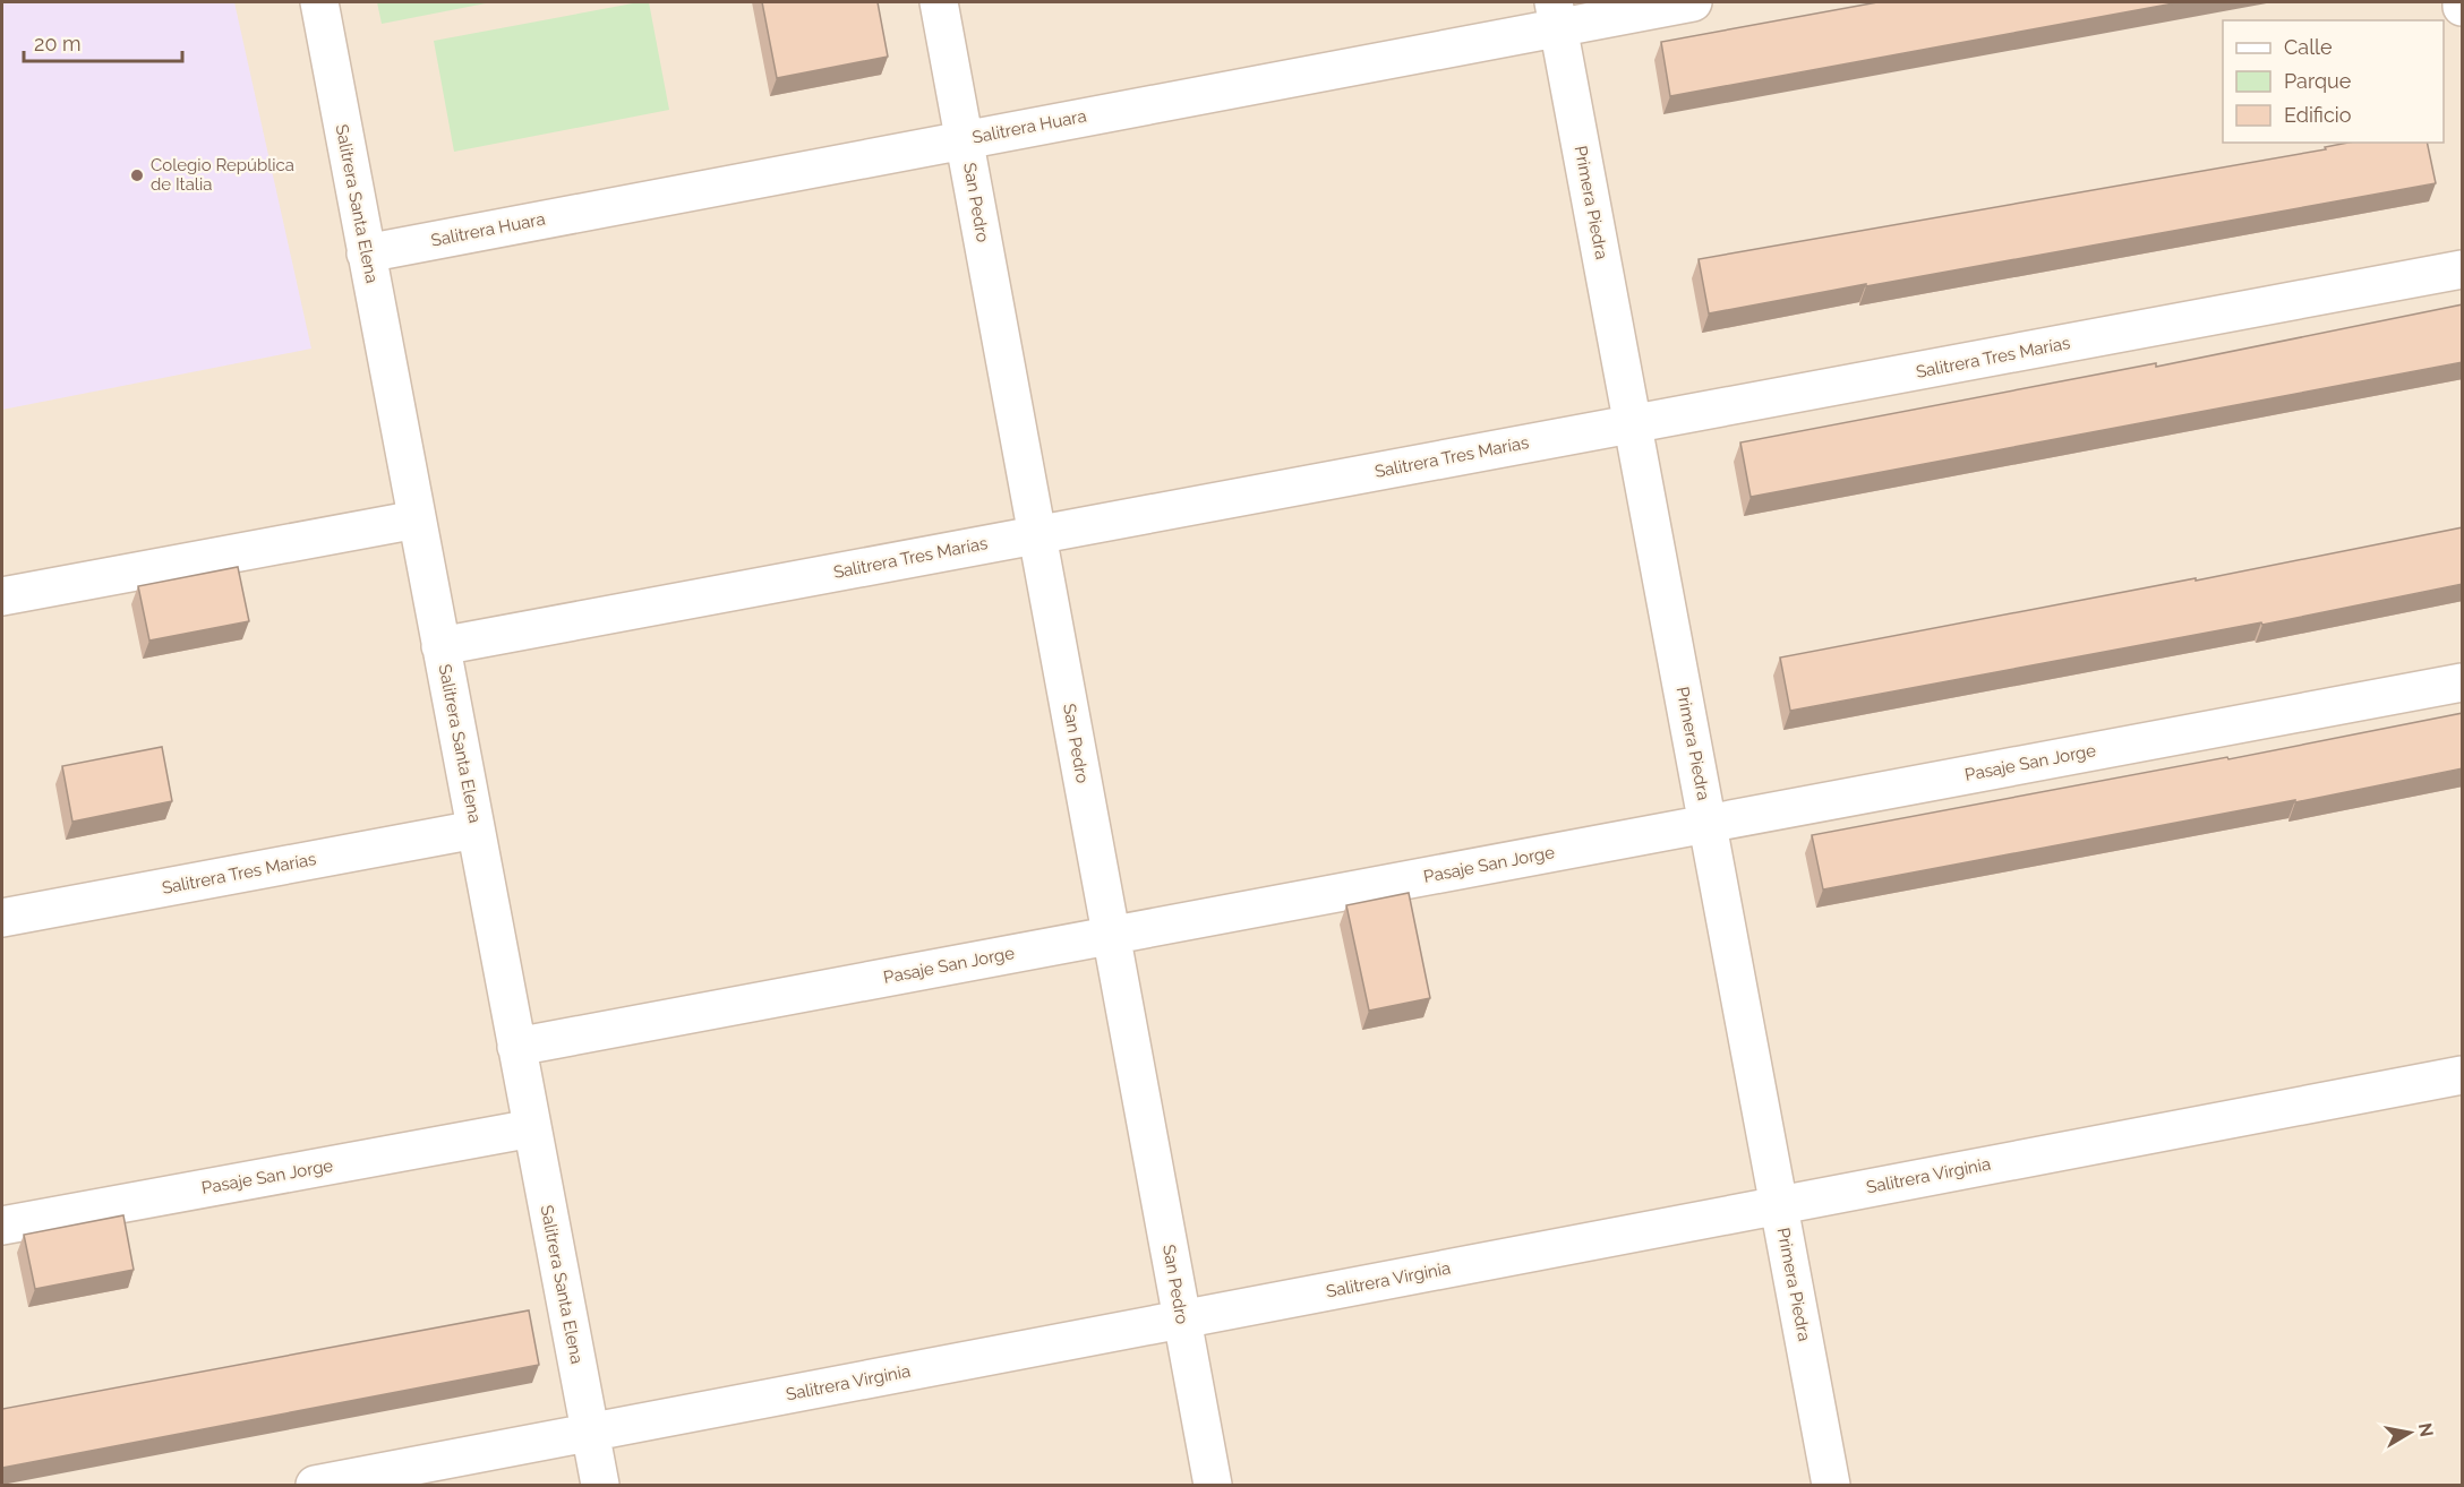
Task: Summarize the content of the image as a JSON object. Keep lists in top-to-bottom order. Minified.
{"streets":{"street":["Salitrera Huara","San Pedro","Primera Piedra","Salitrera Santa Elena","Salitrera Tres Marías","Pasaje San Jorge","Salitrera Virginia"]},"crossings":[["Salitrera Huara","San Pedro"],["Salitrera Huara","Primera Piedra"],["Salitrera Huara","Salitrera Santa Elena"],["San Pedro","Salitrera Tres Marías"],["San Pedro","Pasaje San Jorge"],["San Pedro","Salitrera Virginia"],["Primera Piedra","Salitrera Tres Marías"],["Primera Piedra","Pasaje San Jorge"],["Primera Piedra","Salitrera Virginia"],["Salitrera Santa Elena","Salitrera Tres Marías"],["Salitrera Santa Elena","Pasaje San Jorge"],["Salitrera Santa Elena","Salitrera Virginia"]],"places":["Colegio República de Italia"],"legend":["Calle","Parque","Edificio"],"scale_bar":"20 m","north":"right"}
